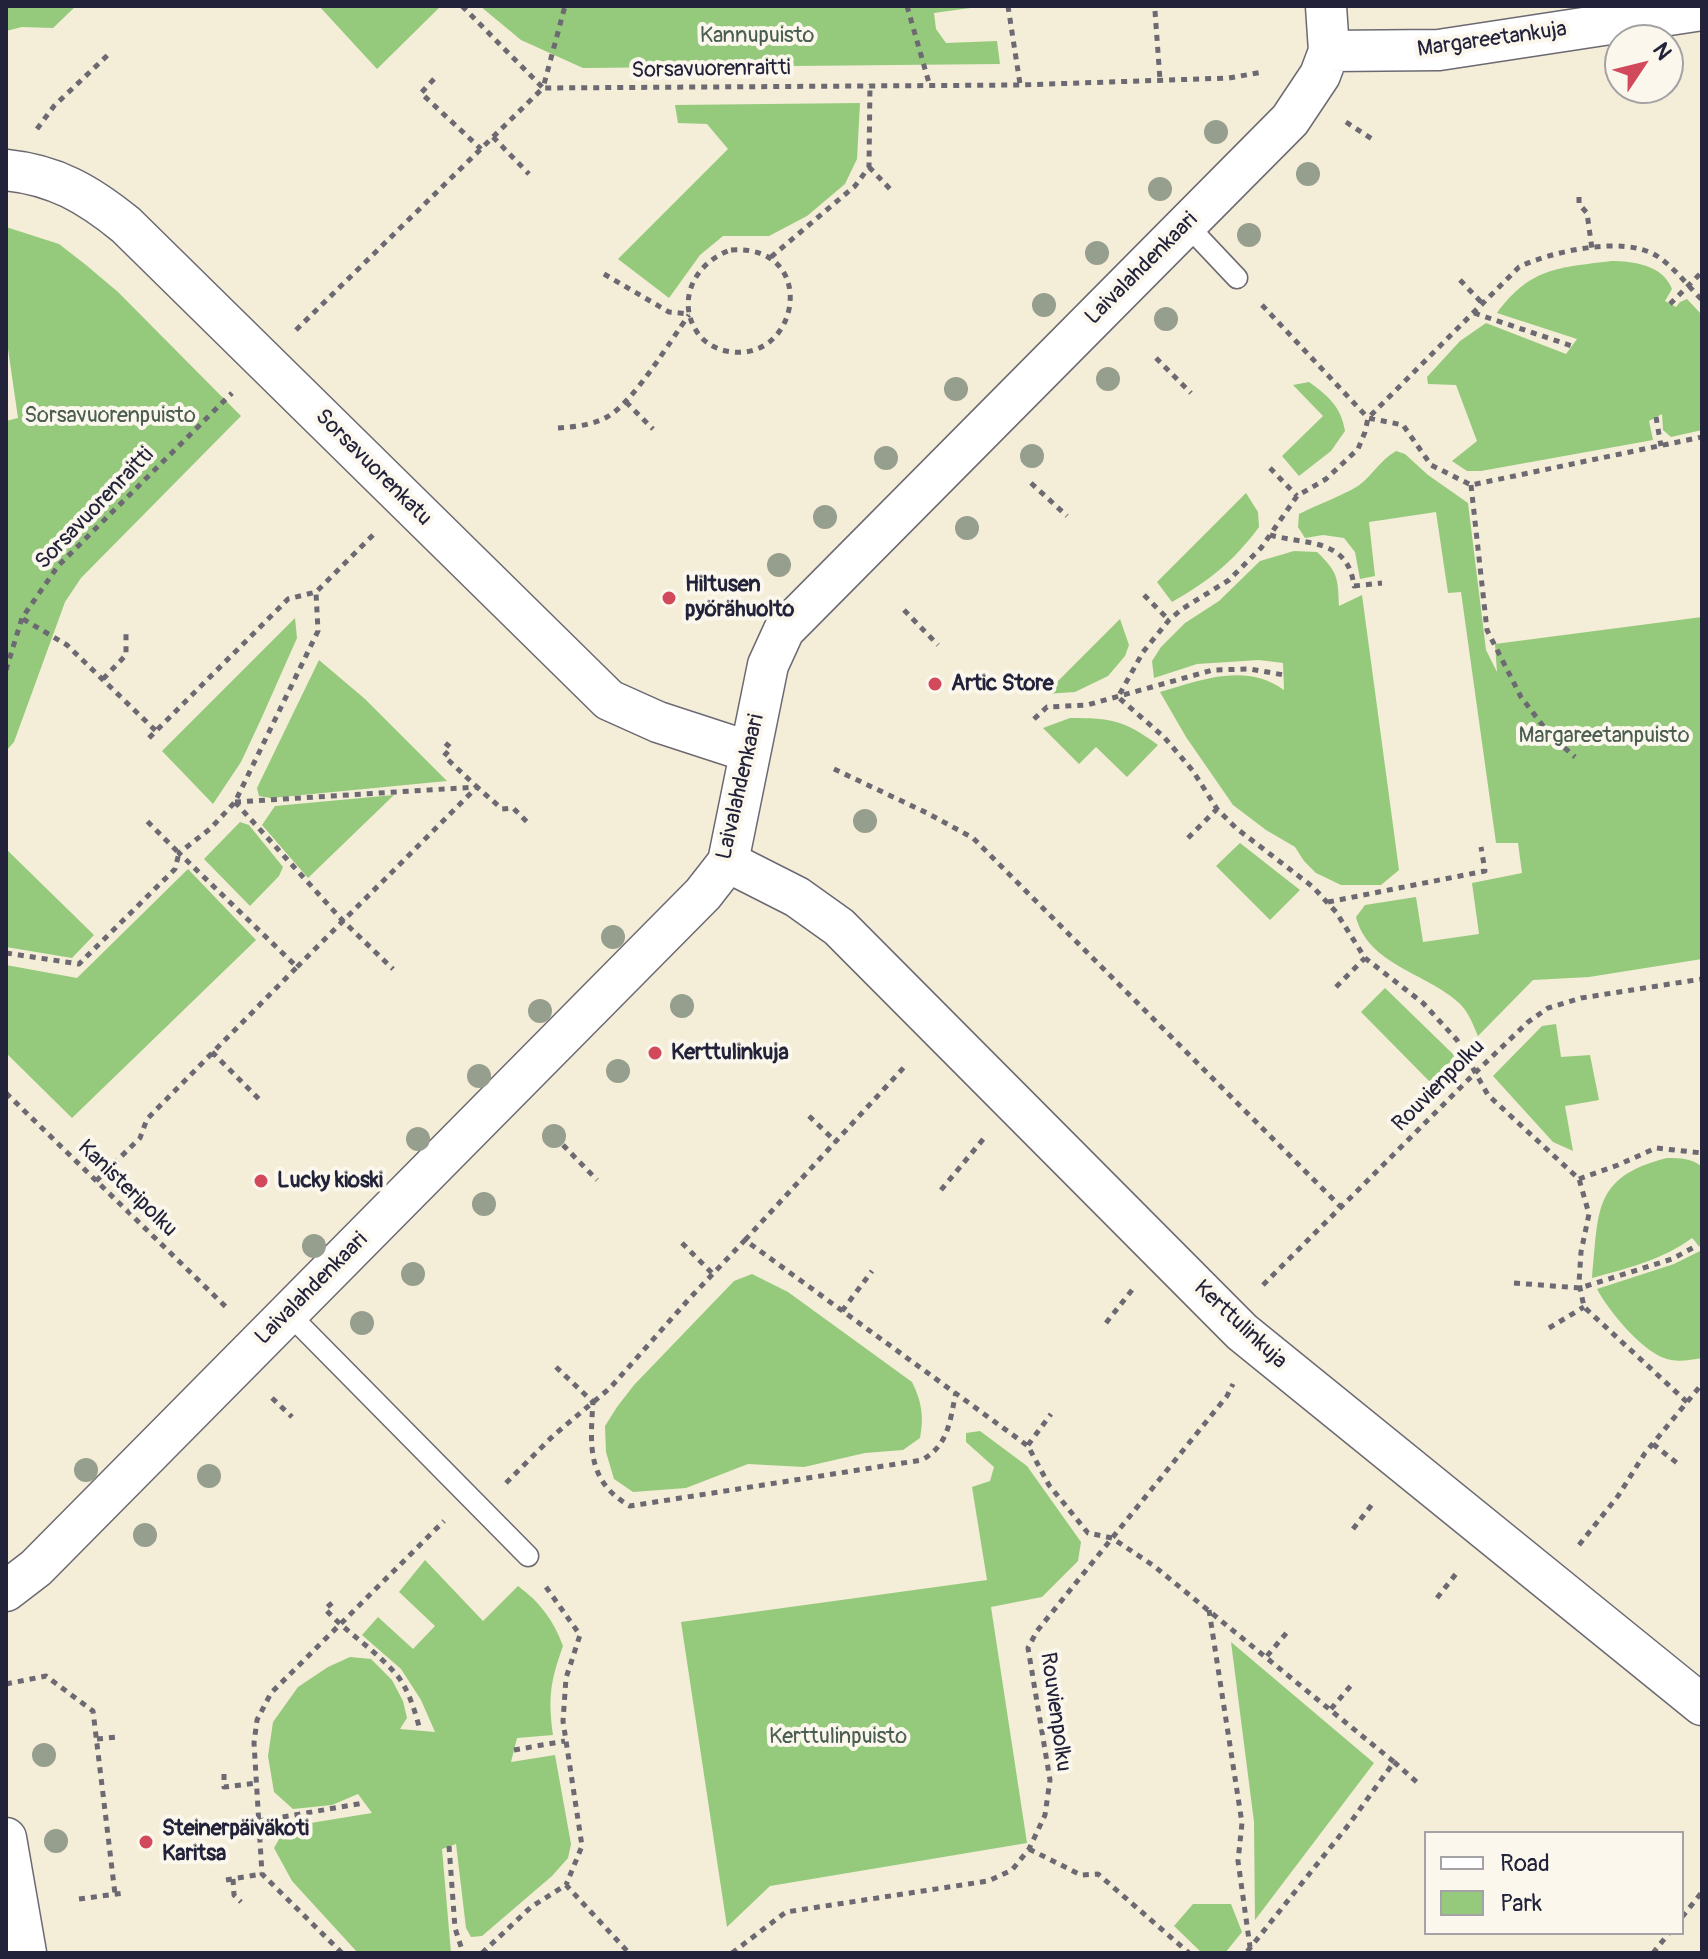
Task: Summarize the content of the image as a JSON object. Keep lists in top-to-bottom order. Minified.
{"streets":{"street":["Margareetankuja","Laivalahdenkaari","Sorsavuorenkatu","Kerttulinkuja"],"path":["Sorsavuorenraitti","Rouvienpolku","Kanisteripolku"]},"crossings":[["Margareetankuja","Laivalahdenkaari"],["Laivalahdenkaari","Sorsavuorenkatu"],["Laivalahdenkaari","Kerttulinkuja"]],"parks":["Kannupuisto","Sorsavuorenpuisto","Margareetanpuisto","Kerttulinpuisto"],"places":["Hiltusen pyörähuolto","Artic Store","Kerttulinkuja","Lucky kioski","Steinerpäiväkoti Karitsa"],"legend":["Road","Park"],"north":"top right"}
